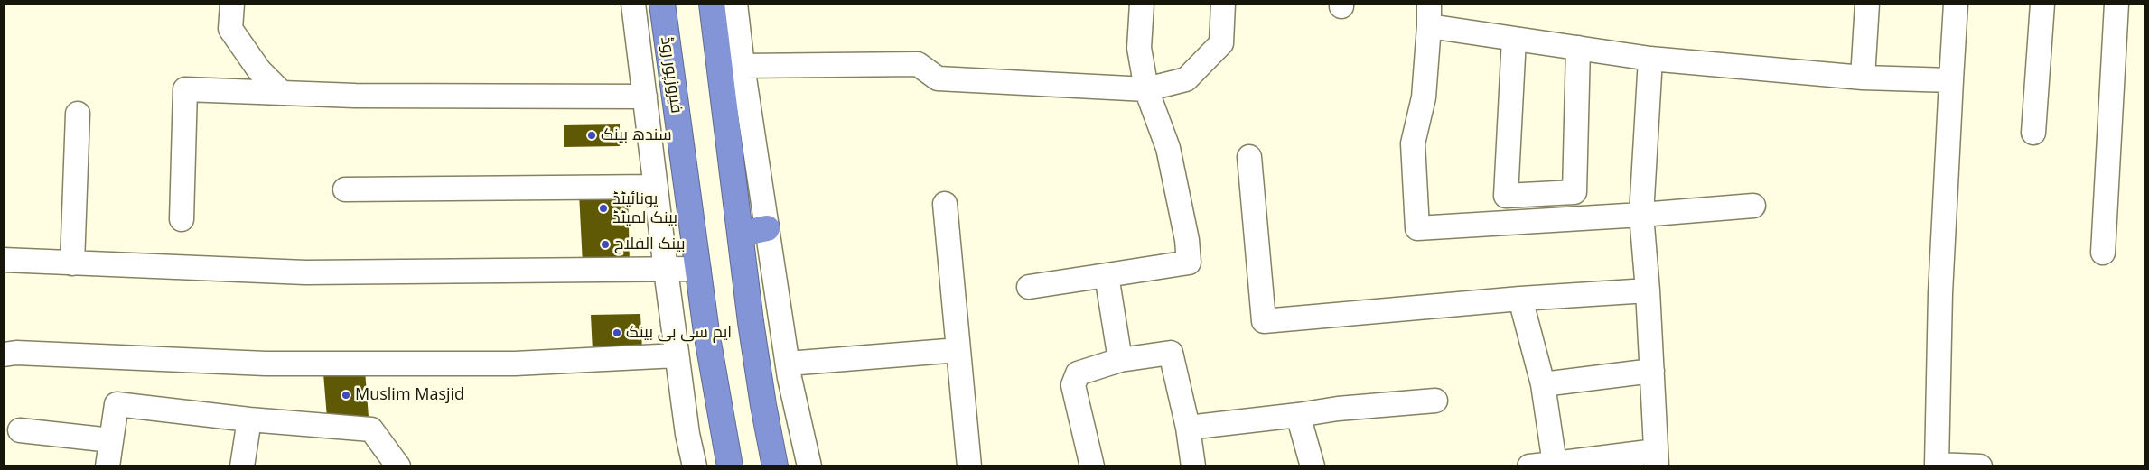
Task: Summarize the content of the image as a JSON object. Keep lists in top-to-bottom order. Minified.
{"streets":{"highway":["فیروزپور روڈ"]},"places":["سندھ بینک","یونائیٹڈ بینک لمیٹڈ","بینک الفلاح","ایم سی بی بینک","Muslim Masjid"]}
